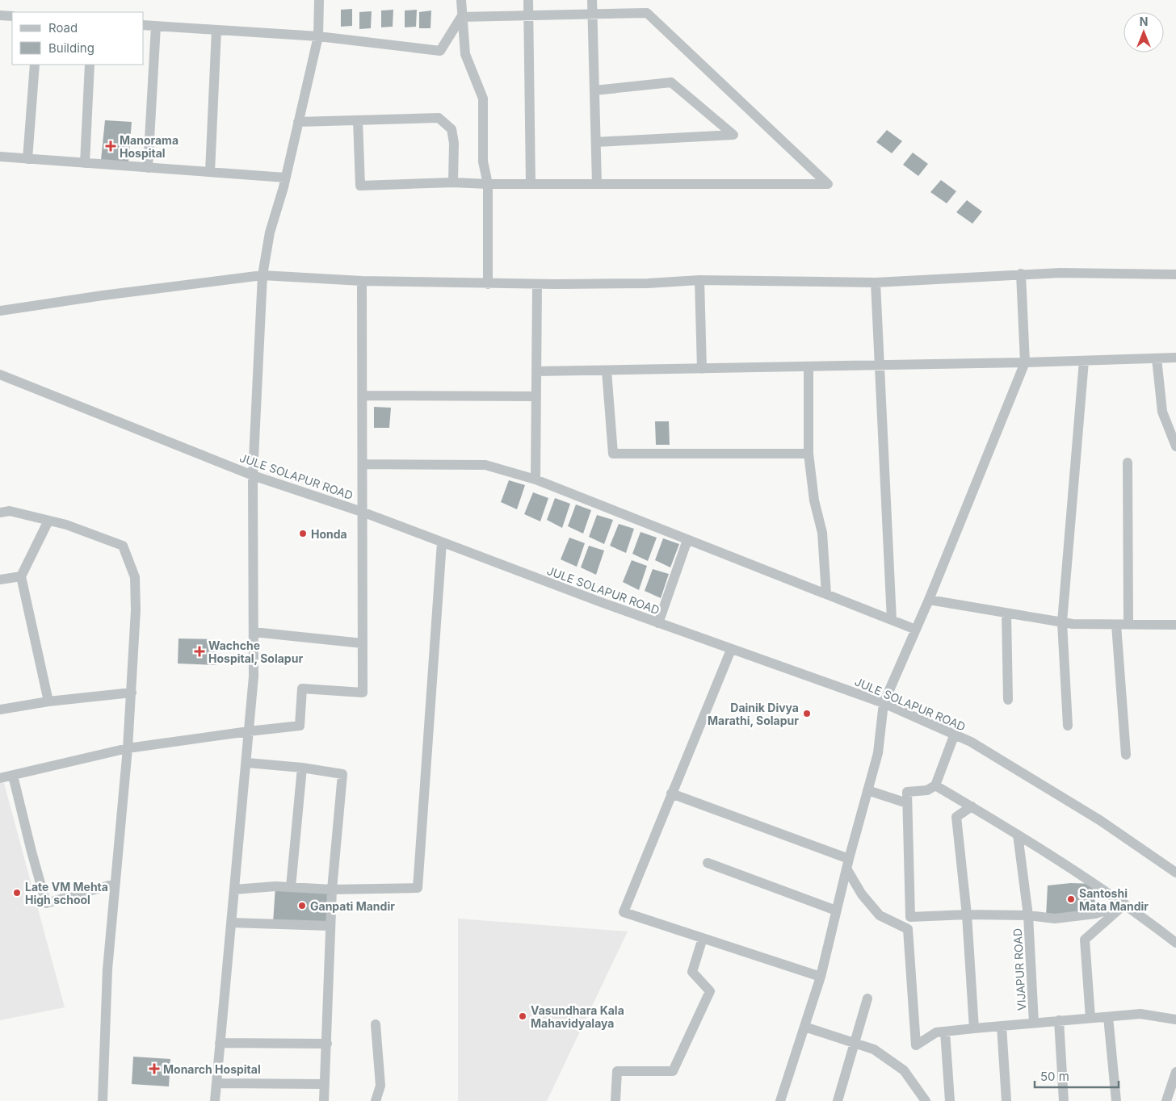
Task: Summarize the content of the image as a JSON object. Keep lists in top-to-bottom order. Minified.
{"streets":{"street":["JULE SOLAPUR ROAD","VIJAPUR ROAD"]},"places":{"health":["Manorama Hospital","Wachche Hospital, Solapur","Monarch Hospital"],"other":["Honda","Dainik Divya Marathi, Solapur","Late VM Mehta High school","Santoshi Mata Mandir","Ganpati Mandir","Vasundhara Kala Mahavidyalaya"]},"legend":["Road","Building"],"scale_bar":"50 m","north":"top"}
